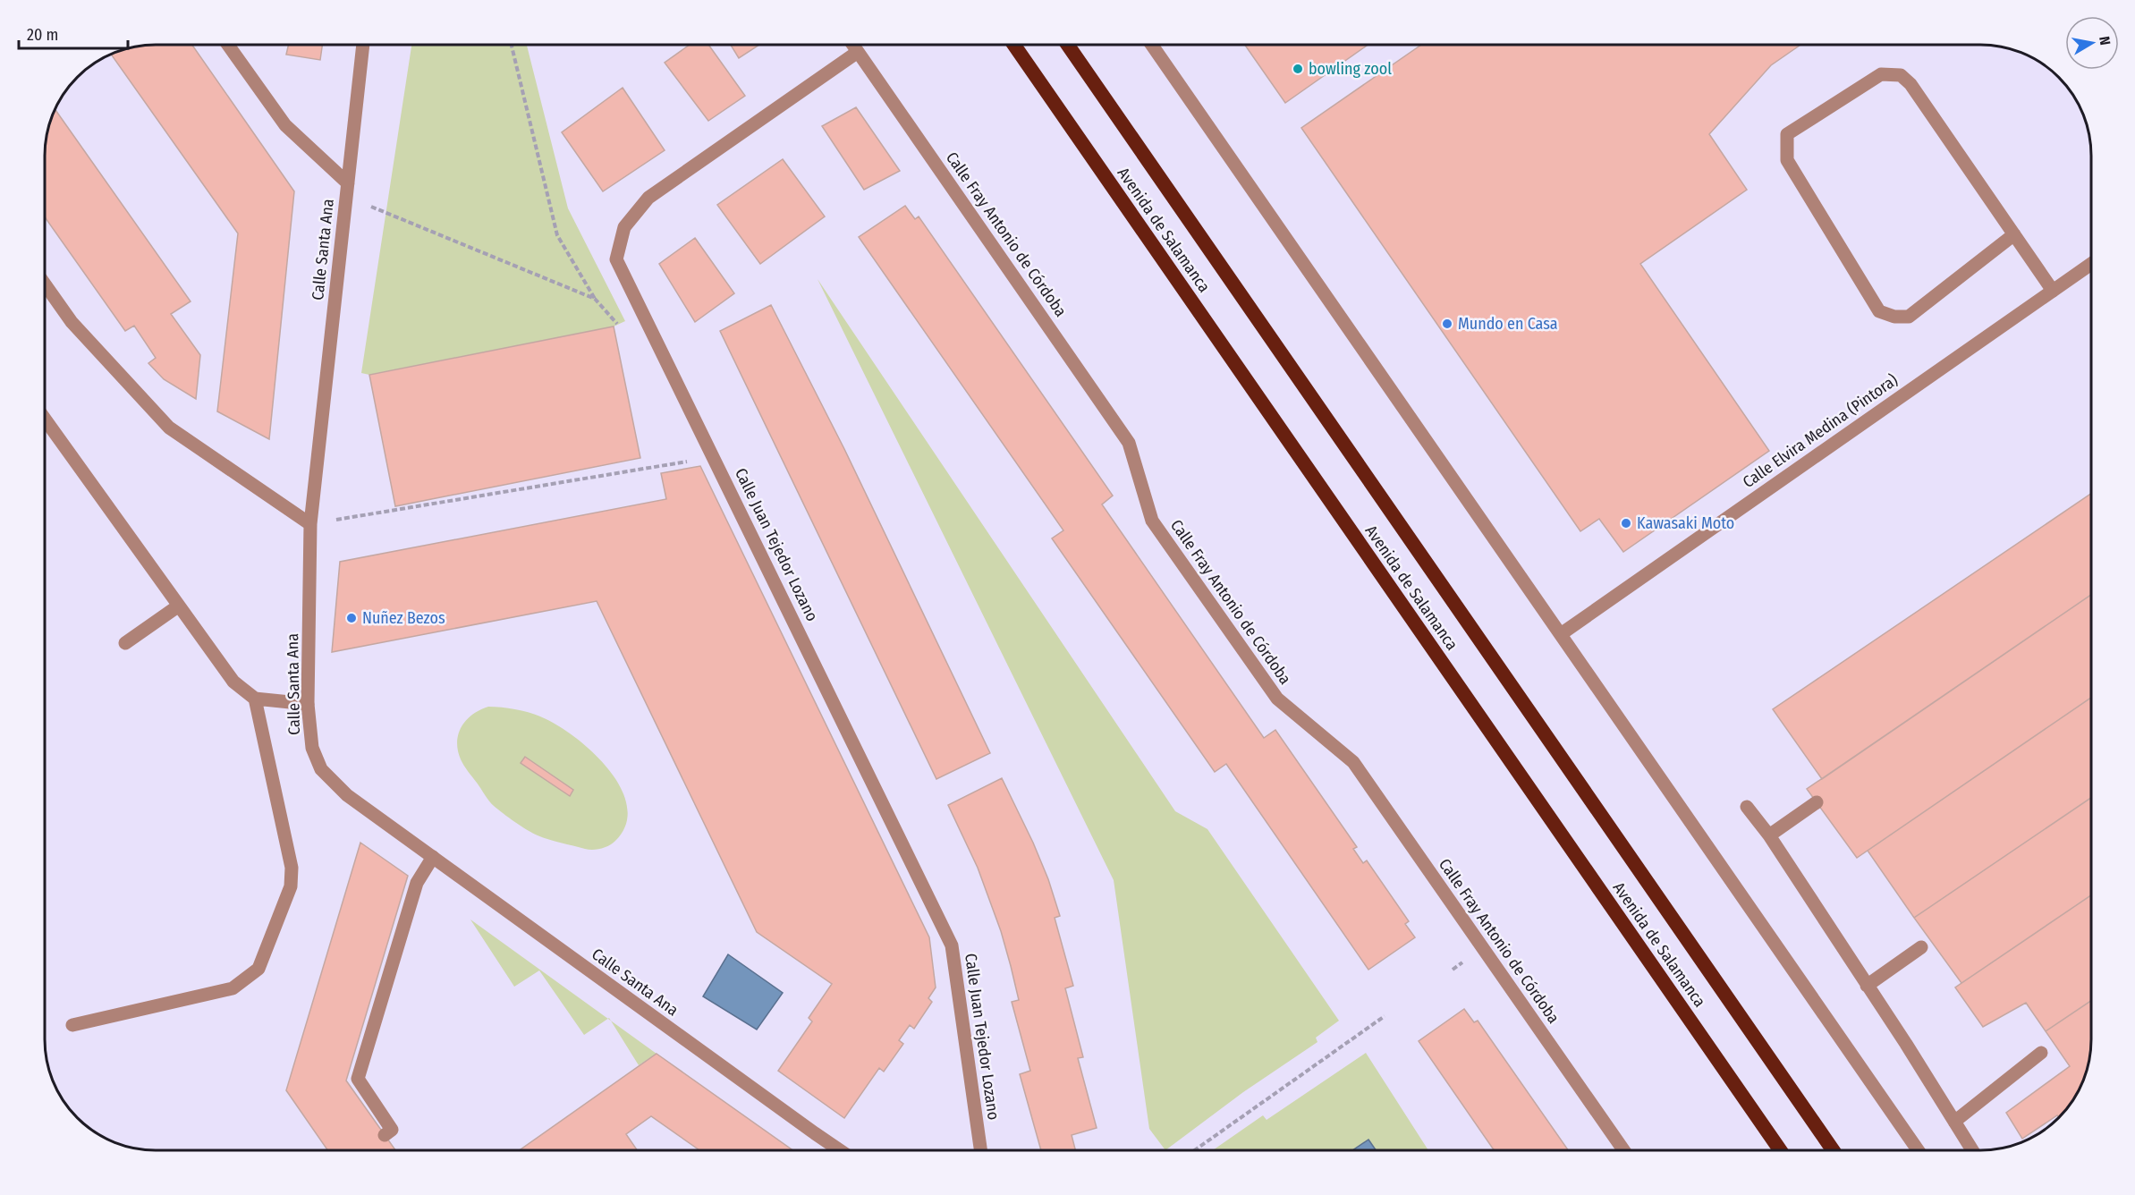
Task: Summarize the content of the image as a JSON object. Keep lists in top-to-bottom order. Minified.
{"streets":{"highway":["Avenida de Salamanca"],"street":["Calle Fray Antonio de Córdoba","Calle Santa Ana","Calle Elvira Medina (Pintora)","Calle Juan Tejedor Lozano"]},"crossings":[["Calle Fray Antonio de Córdoba","Calle Juan Tejedor Lozano"]],"places":["bowling zool","Mundo en Casa","Kawasaki Moto","Nuñez Bezos"],"scale_bar":"20 m","north":"right"}
